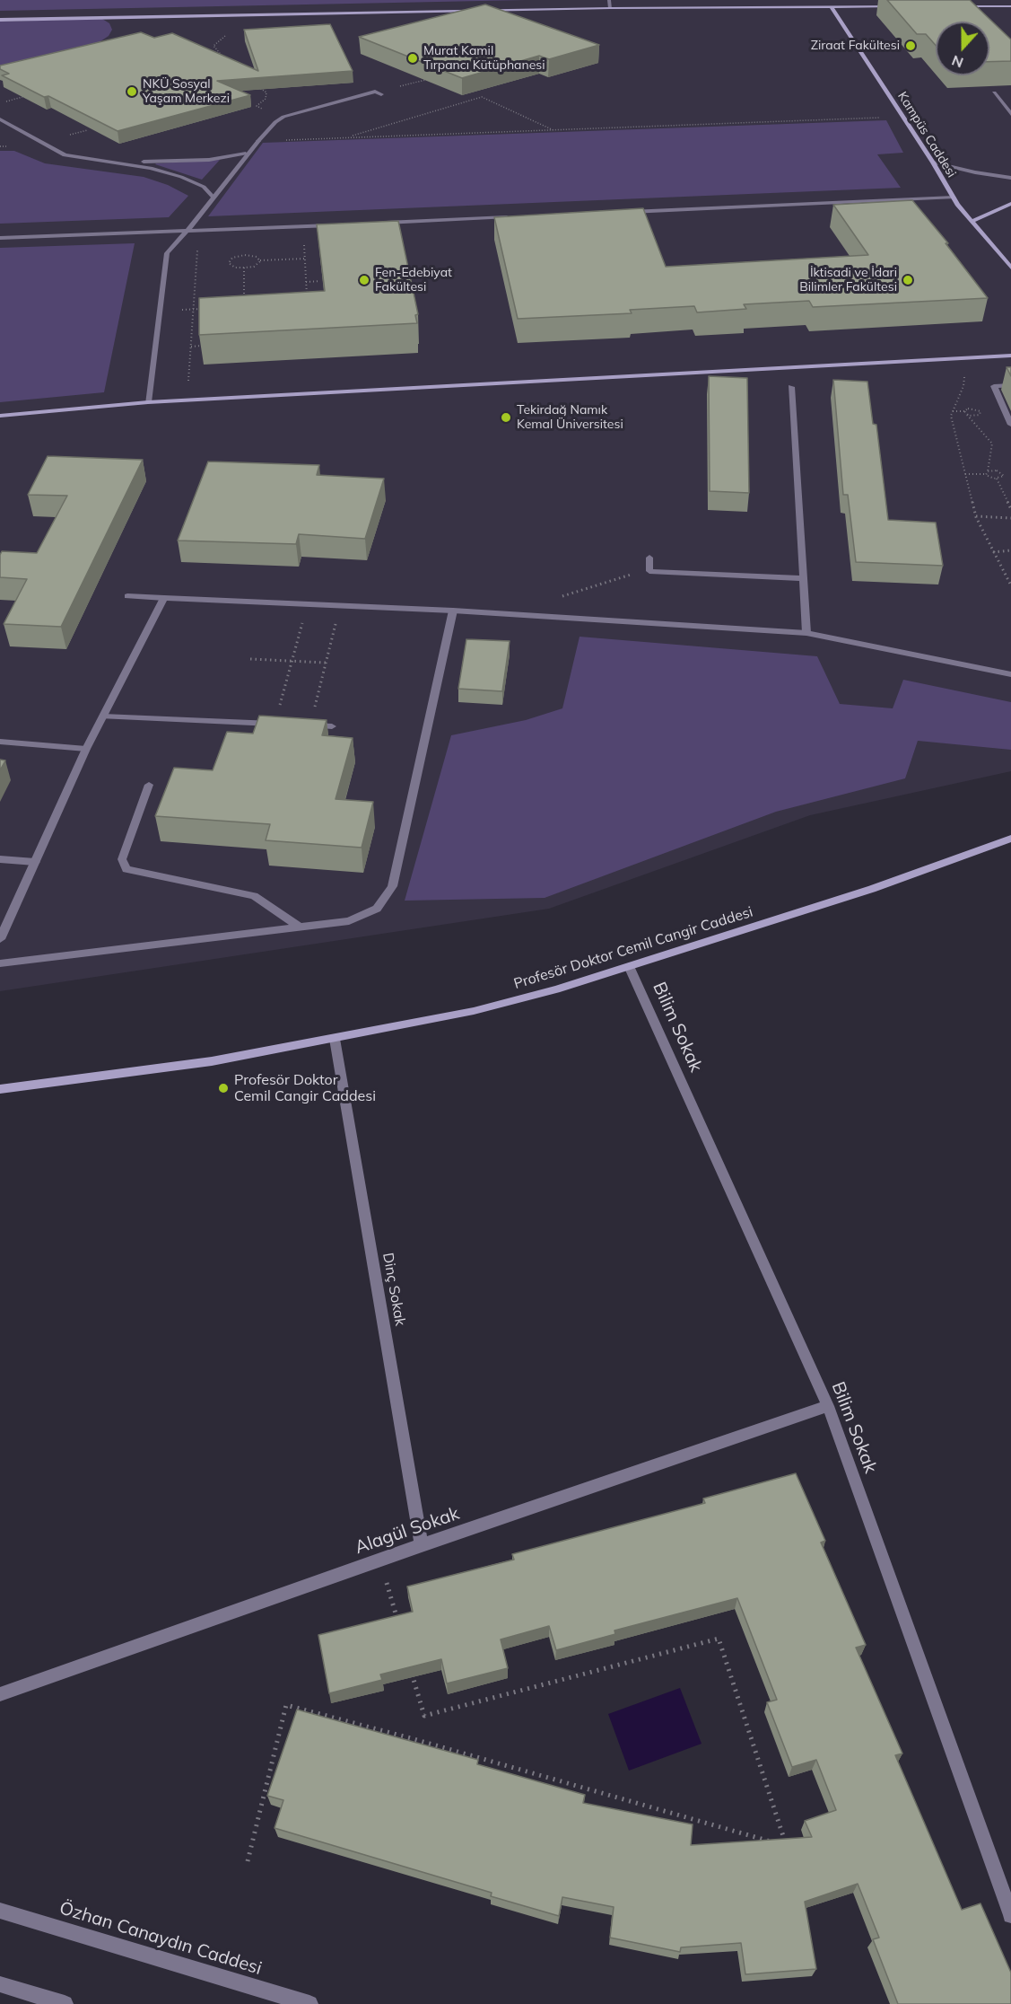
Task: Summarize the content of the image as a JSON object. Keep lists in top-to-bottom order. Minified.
{"streets":{"street":["Kampüs Caddesi","Profesör Doktor Cemil Cangir Caddesi","Bilim Sokak","Dinç Sokak","Alagül Sokak","Özhan Canaydın Caddesi"]},"crossings":[["Profesör Doktor Cemil Cangir Caddesi","Bilim Sokak"],["Profesör Doktor Cemil Cangir Caddesi","Dinç Sokak"],["Bilim Sokak","Alagül Sokak"],["Dinç Sokak","Alagül Sokak"]],"places":["Ziraat Fakültesi","Murat Kamil Tırpancı Kütüphanesi","NKÜ Sosyal Yaşam Merkezi","Fen-Edebiyat Fakültesi","İktisadi ve İdari Bilimler Fakültesi","Tekirdağ Namık Kemal Üniversitesi","Profesör Doktor Cemil Cangir Caddesi"],"north":"bottom"}
